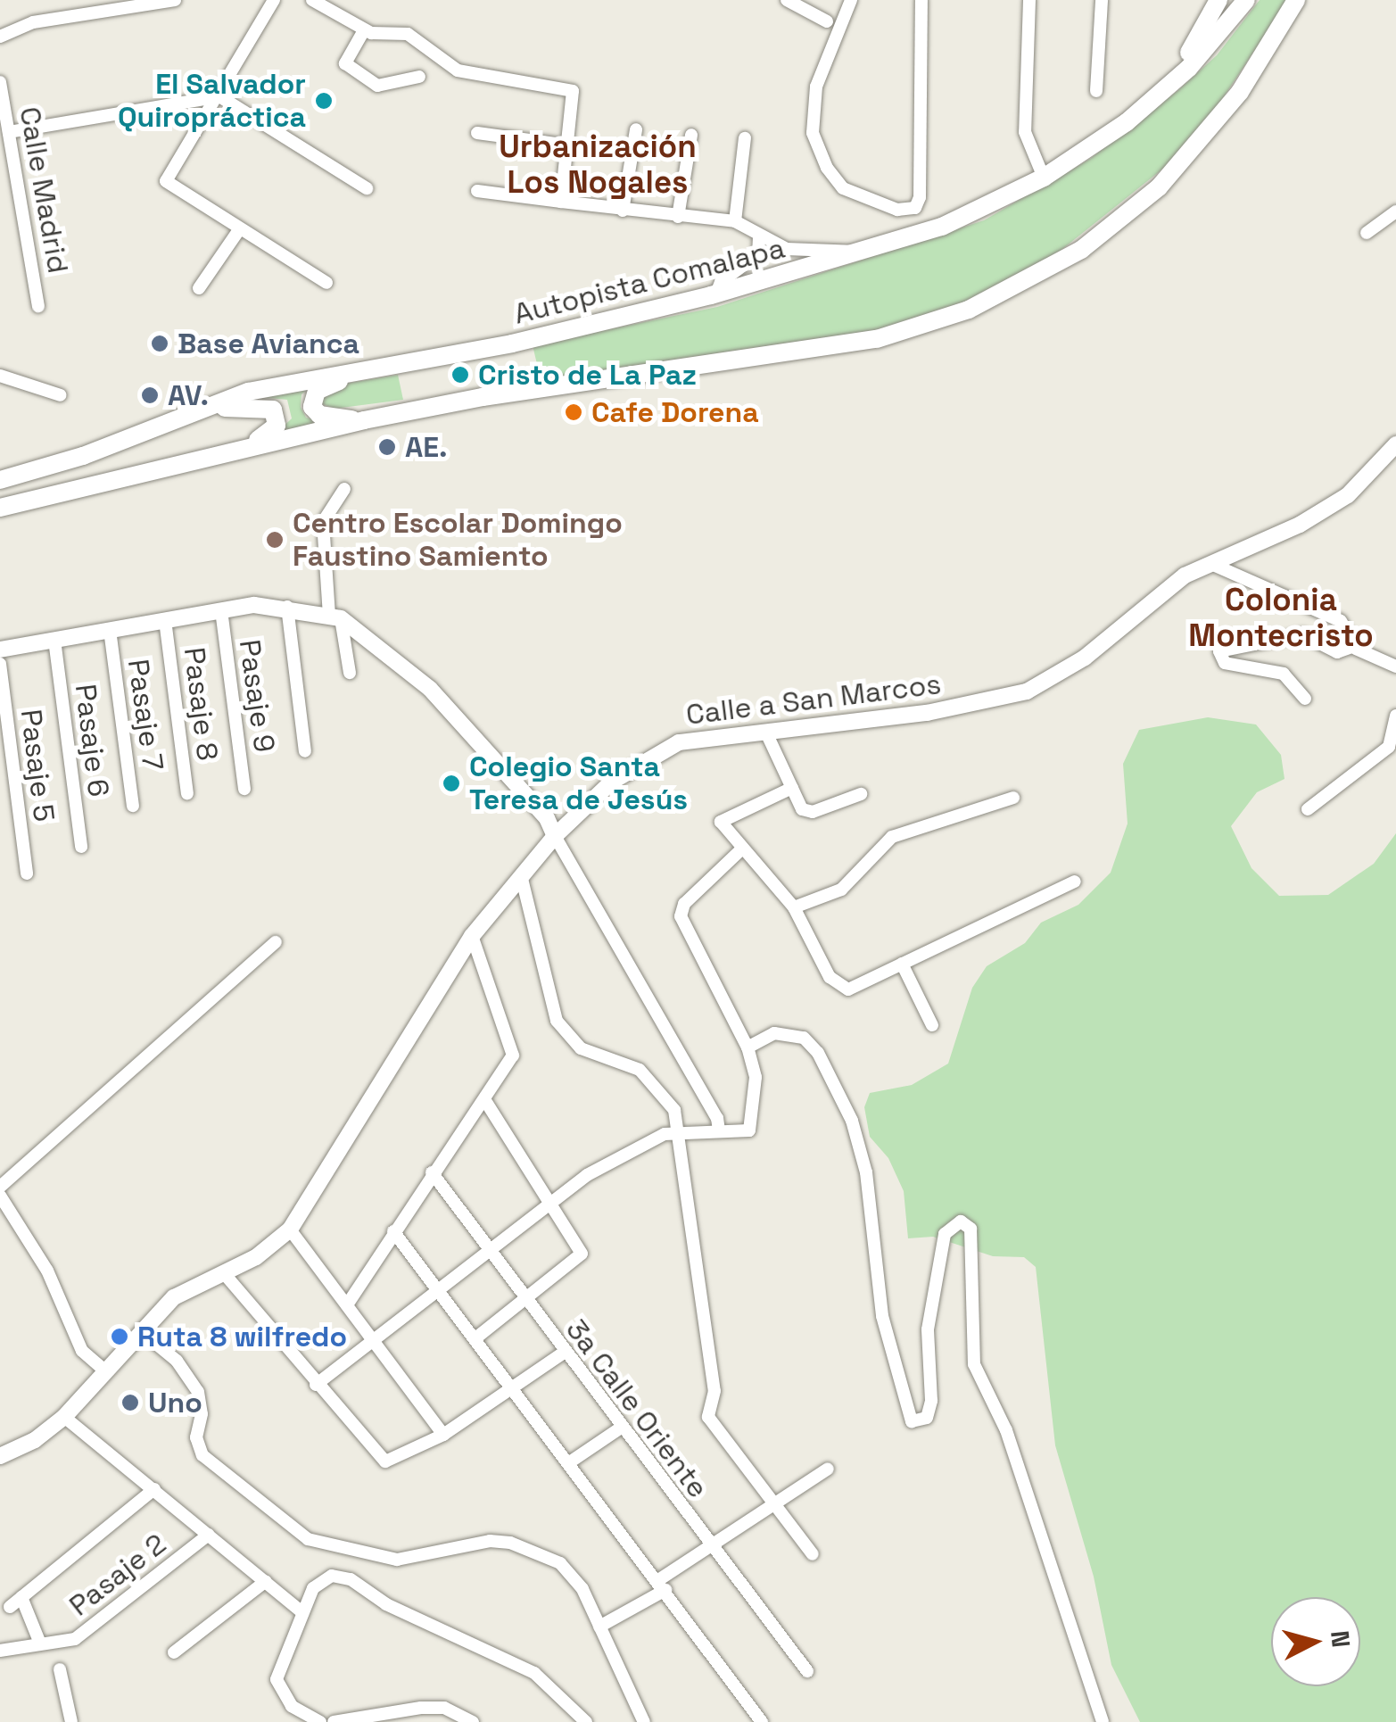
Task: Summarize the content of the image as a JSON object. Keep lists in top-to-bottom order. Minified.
{"streets":{"highway":["Autopista Comalapa"],"main road":["Calle a San Marcos"],"street":["Calle Madrid","Pasaje 9","Pasaje 8","Pasaje 7","Pasaje 6","Pasaje 5","3a Calle Oriente","Pasaje 2"]},"districts":["Urbanización Los Nogales","Colonia Montecristo"],"places":["El Salvador Quiropráctica","Base Avianca","Cristo de La Paz","AV.","Cafe Dorena","AE.","Centro Escolar Domingo Faustino Samiento","Colegio Santa Teresa de Jesús","Ruta 8 wilfredo","Uno"],"north":"right"}
